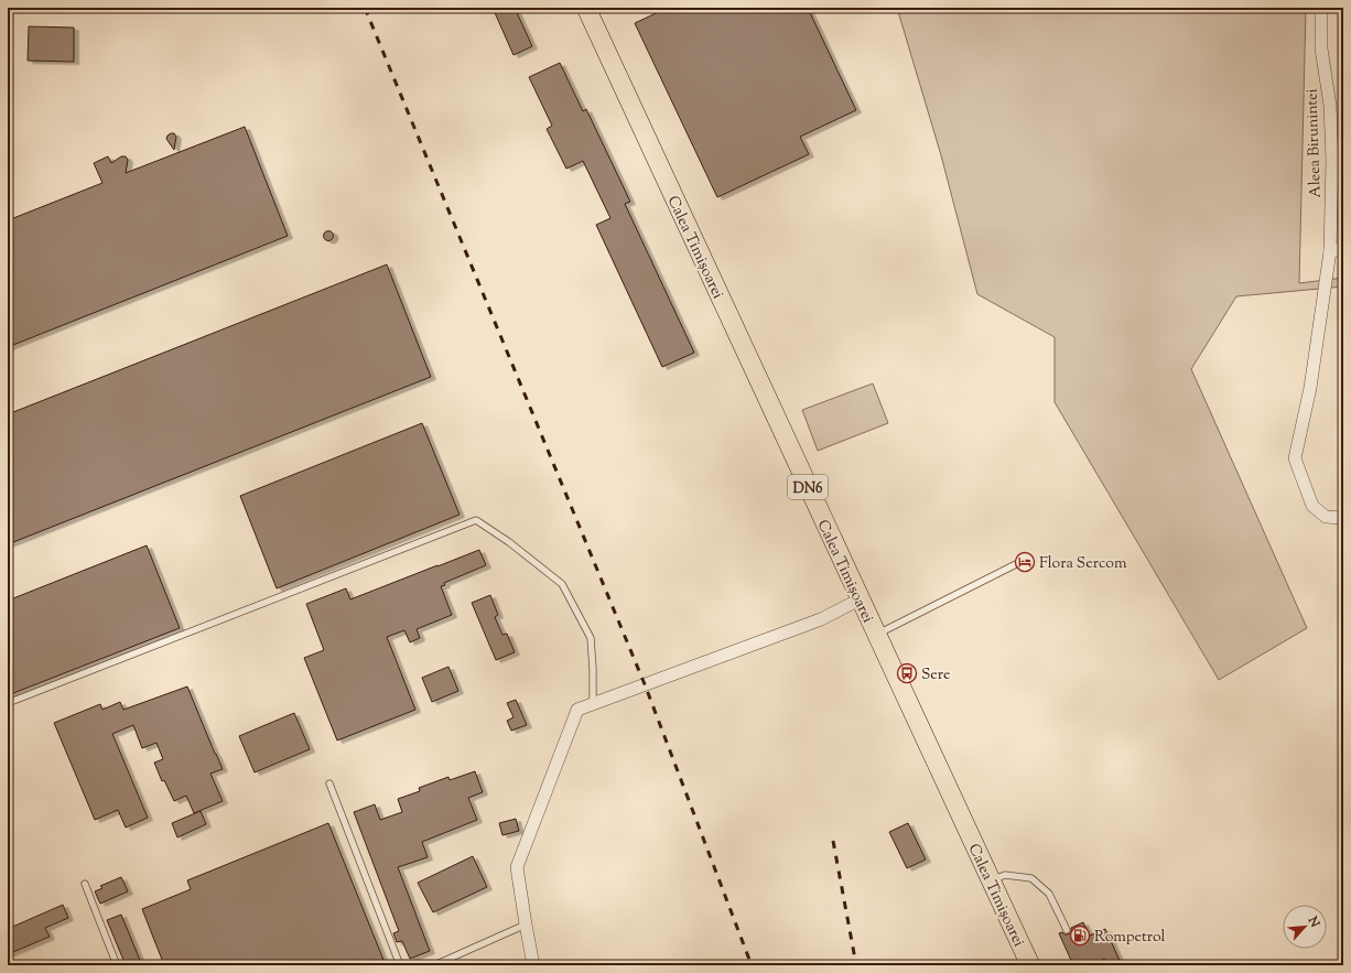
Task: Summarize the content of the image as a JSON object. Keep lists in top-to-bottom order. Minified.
{"streets":{"main road":["Calea Timișoarei","DN6"],"street":["Aleea Birunintei"]},"places":{"hotel":["Flora Sercom"],"bus stop":["Sere"],"fuel station":["Rompetrol"]},"north":"top right"}
